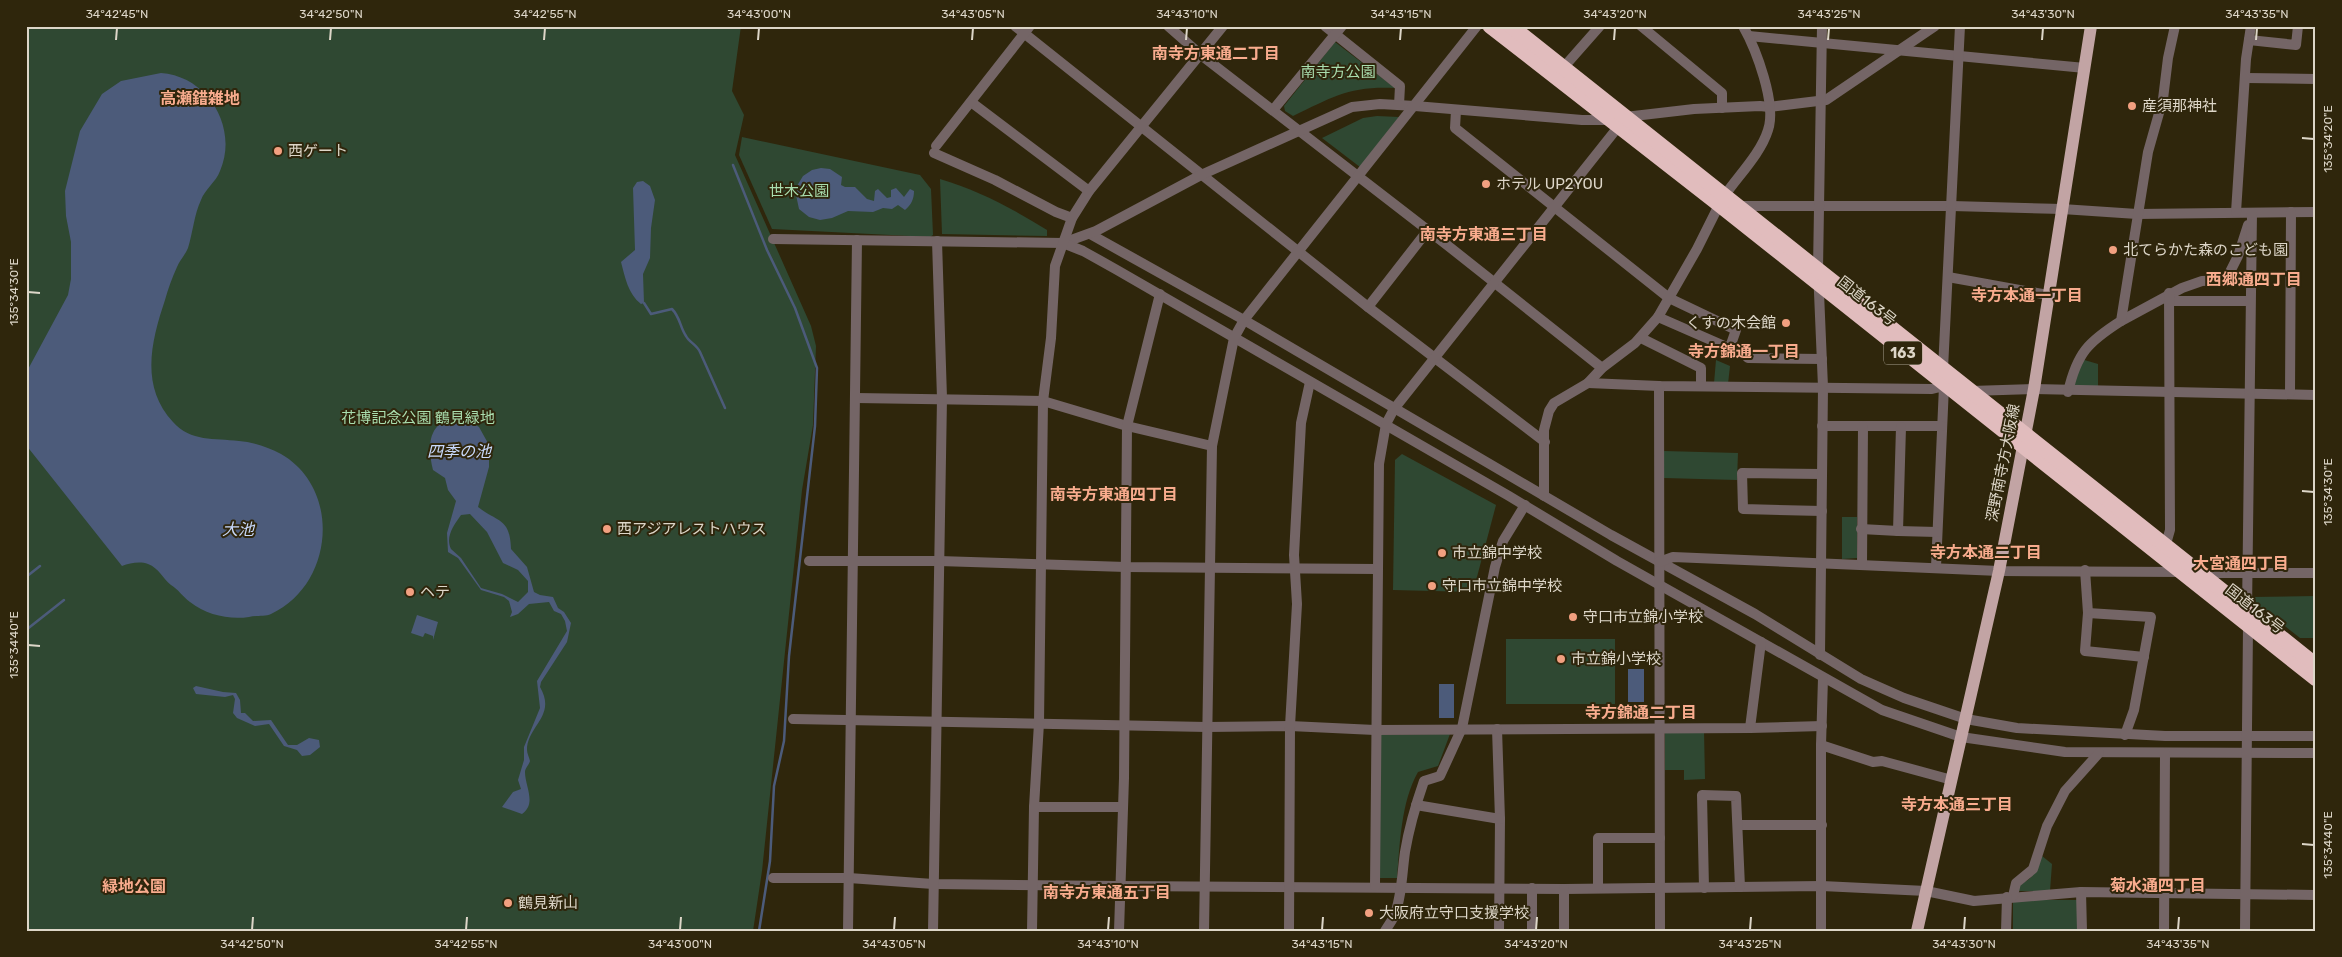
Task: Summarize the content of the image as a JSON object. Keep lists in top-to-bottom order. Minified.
{"streets":{"highway":["国道163号","163"],"main road":["深野南寺方大阪線"]},"crossings":[["国道163号","深野南寺方大阪線"]],"districts":["南寺方東通二丁目","高瀬錯雑地","南寺方東通三丁目","西郷通四丁目","寺方本通一丁目","寺方錦通一丁目","南寺方東通四丁目","寺方本通二丁目","大宮通四丁目","寺方錦通二丁目","寺方本通三丁目","菊水通四丁目","緑地公園","南寺方東通五丁目"],"water":["四季の池","大池"],"parks":["南寺方公園","世木公園","花博記念公園 鶴見緑地"],"places":["産須那神社","西ゲート","ホテル UP2YOU","北てらかた森のこども園","くすの木会館","西アジアレストハウス","市立錦中学校","守口市立錦中学校","ヘテ","守口市立錦小学校","市立錦小学校","鶴見新山","大阪府立守口支援学校"],"coordinates":["34°42'45\"N","34°42'50\"N","34°42'55\"N","34°43'00\"N","34°43'05\"N","34°43'10\"N","34°43'15\"N","34°43'20\"N","34°43'25\"N","34°43'30\"N","34°43'35\"N","135°34'20\"E","135°34'30\"E","135°34'40\"E"]}
